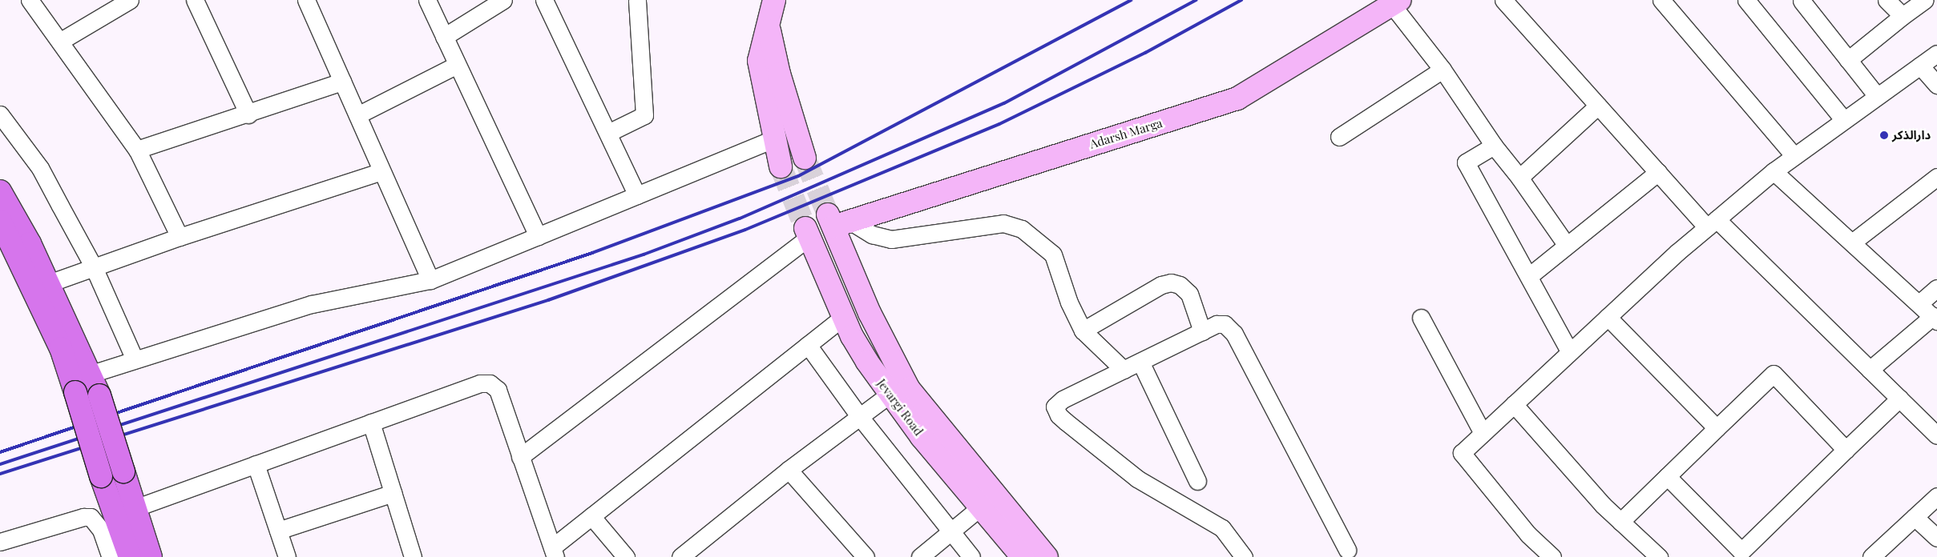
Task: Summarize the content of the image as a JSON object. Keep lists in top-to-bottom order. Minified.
{"streets":{"main road":["Adarsh Marga","Jevargi Road"]},"places":["دارالذکر"]}
